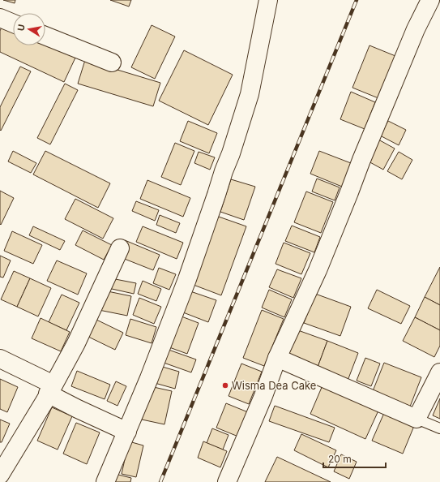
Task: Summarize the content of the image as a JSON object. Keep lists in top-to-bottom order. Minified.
{"places":["Wisma Dea Cake"],"scale_bar":"20 m","north":"left"}
